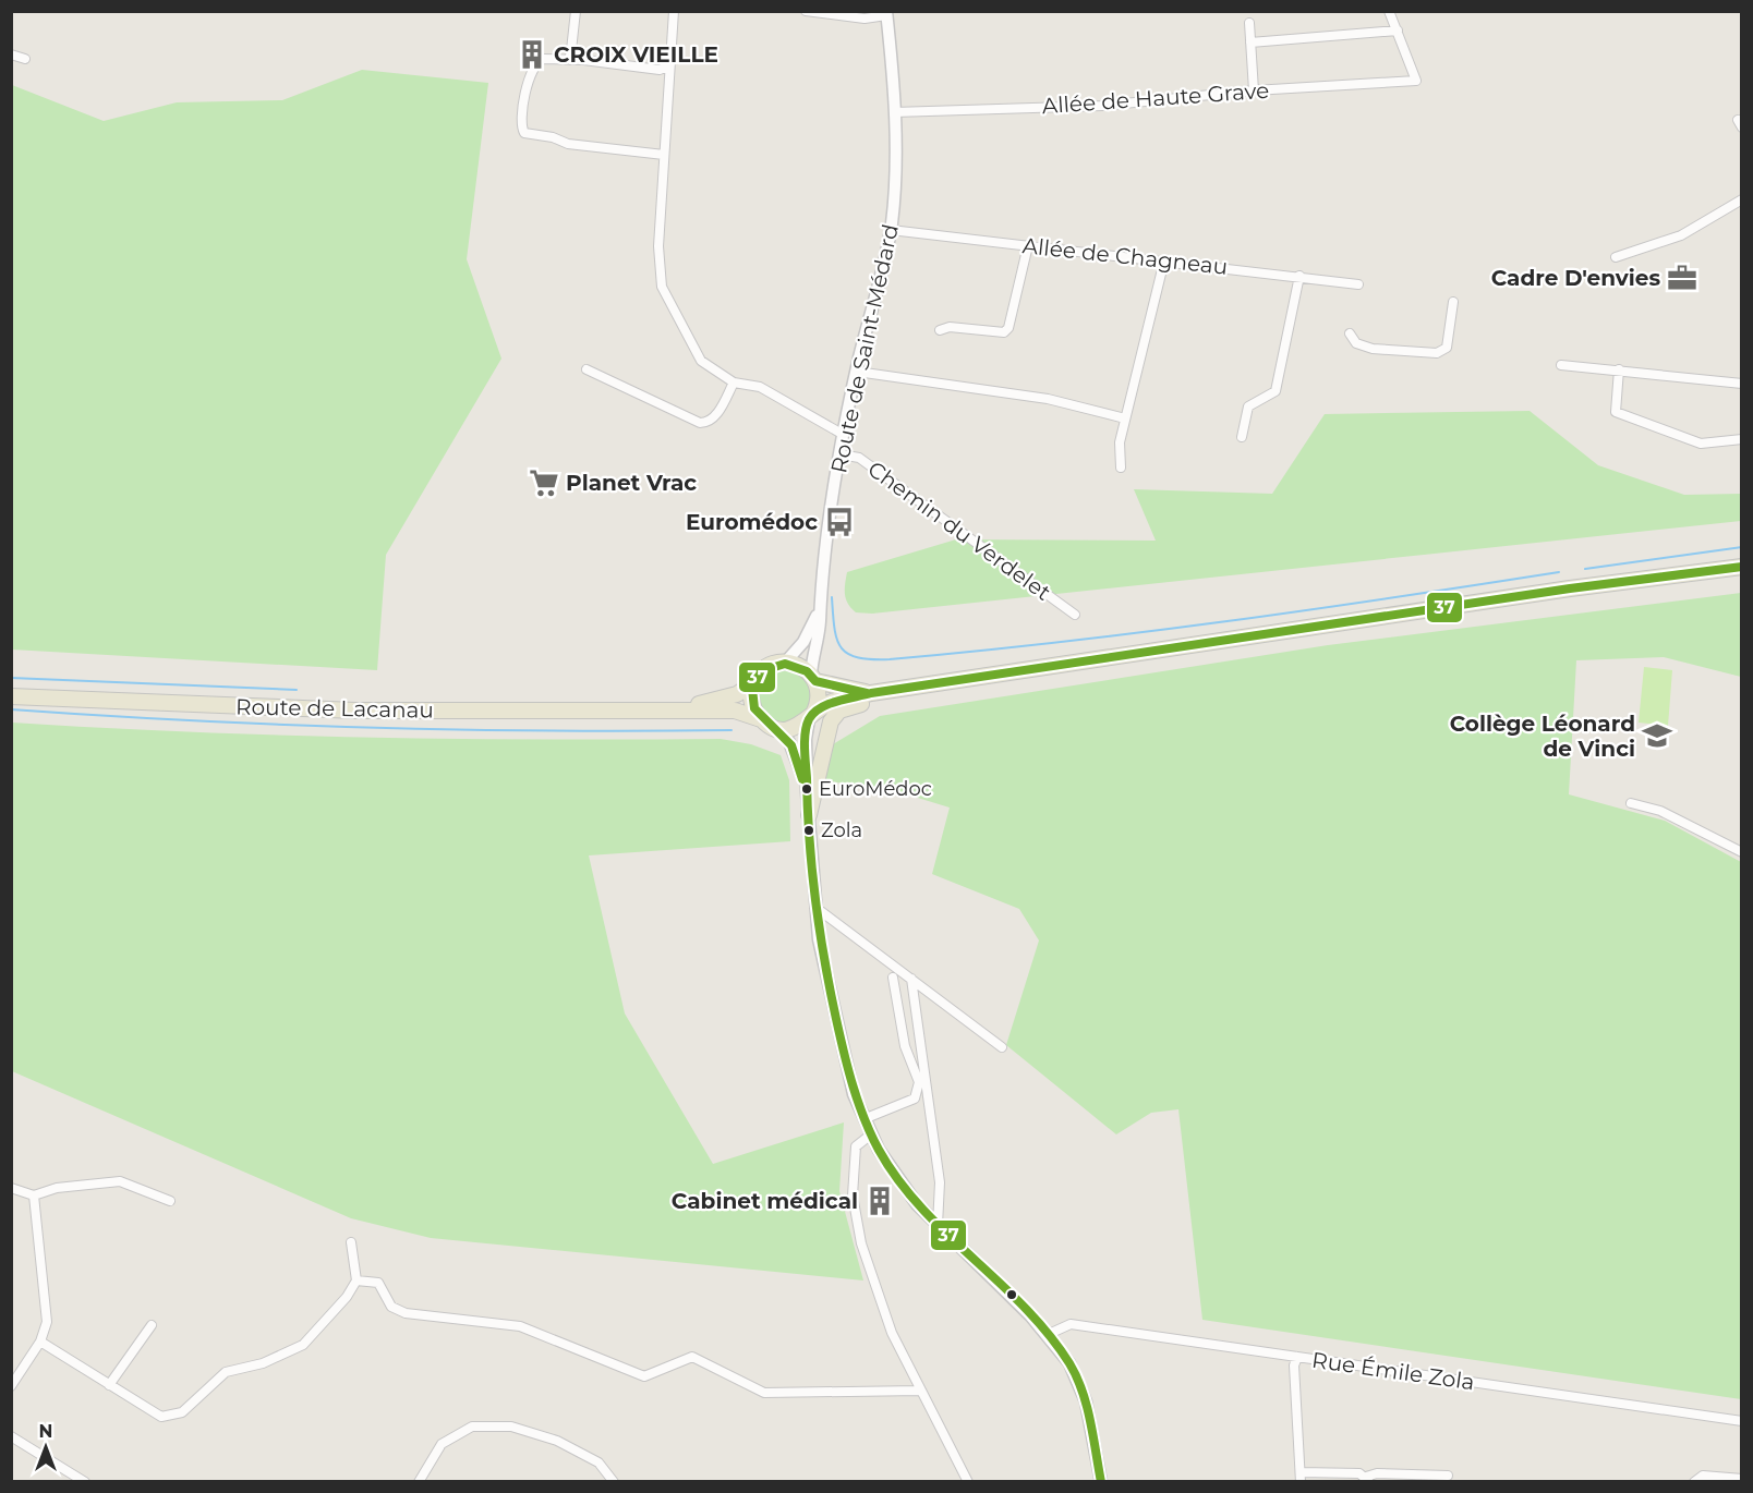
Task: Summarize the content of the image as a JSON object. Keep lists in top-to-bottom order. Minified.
{"streets":{"main road":["Route de Lacanau"],"street":["Allée de Haute Grave","Allée de Chagneau","Route de Saint-Médard","Chemin du Verdelet","Rue Émile Zola"]},"crossings":[["Allée de Haute Grave","Route de Saint-Médard"],["Allée de Chagneau","Route de Saint-Médard"],["Route de Saint-Médard","Chemin du Verdelet"],["Route de Saint-Médard","Route de Lacanau"]],"places":{"building":["CROIX VIEILLE","Cabinet médical"],"office":["Cadre D'envies"],"supermarket":["Planet Vrac"],"bus stop":["Euromédoc"],"school or university":["Collège Léonard de Vinci"],"other":["EuroMédoc","Zola"]},"lines":["transit line 37"],"north":"top"}
